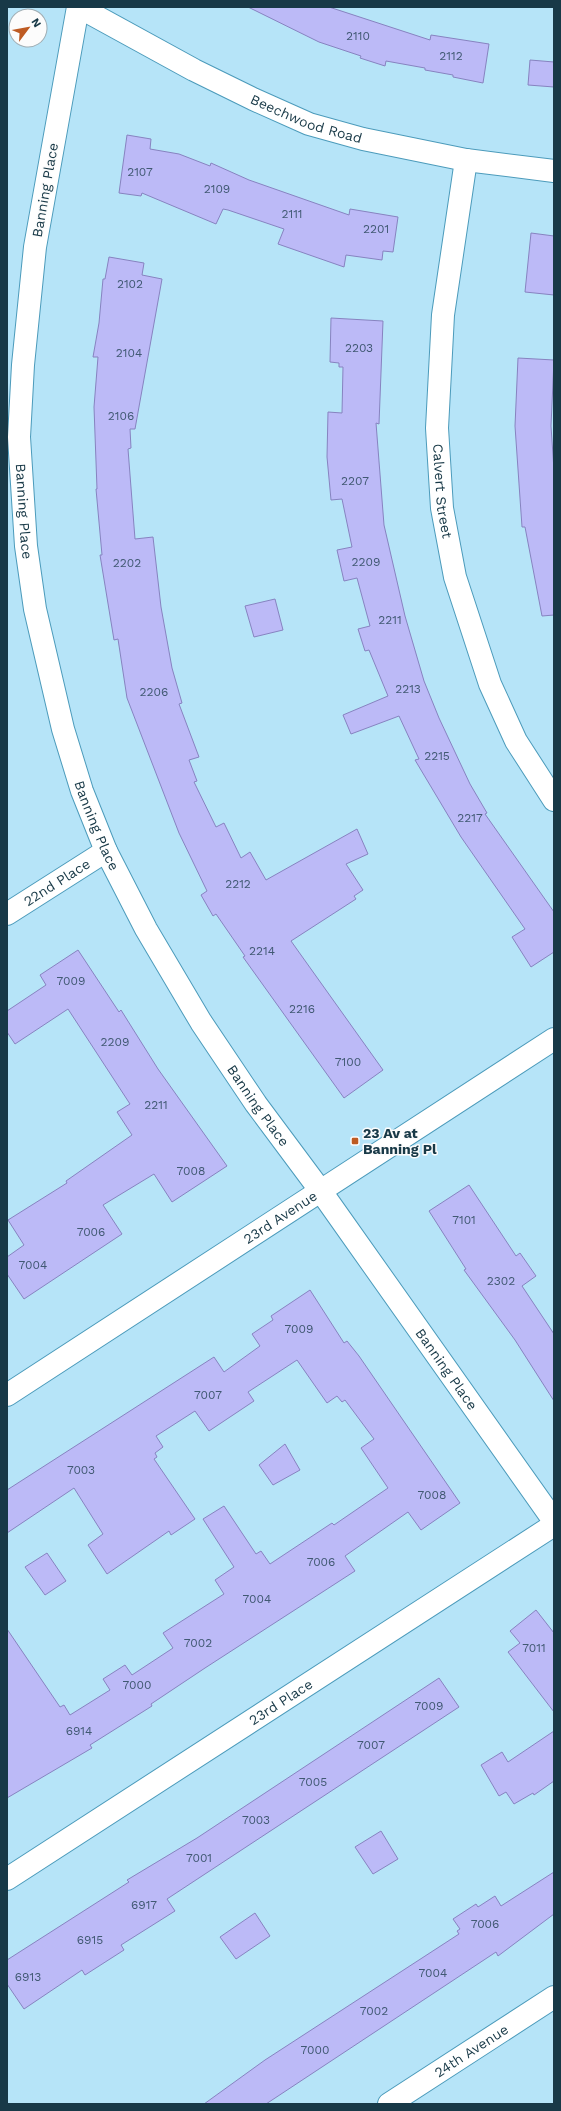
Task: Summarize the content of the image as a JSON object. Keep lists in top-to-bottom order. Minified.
{"streets":{"street":["Beechwood Road","Banning Place","Calvert Street","22nd Place","23rd Avenue","23rd Place","24th Avenue"]},"crossings":[["Beechwood Road","Banning Place"],["Beechwood Road","Calvert Street"],["Banning Place","22nd Place"],["Banning Place","23rd Avenue"]],"places":{"transit":["23 Av at Banning Pl"]},"house_numbers":["2110","2112","2107","2109","2111","2201","2102","2203","2104","2106","2207","2209","2202","2211","2213","2206","2215","2217","2212","2214","7009","2216","2209","7100","2211","7008","7101","7006","7004","2302","7009","7007","7003","7008","7006","7004","7002","7011","7000","7009","6914","7007","7005","7003","7001","6917","7006","6915","7004","6913","7002","7000"],"north":"top right"}
